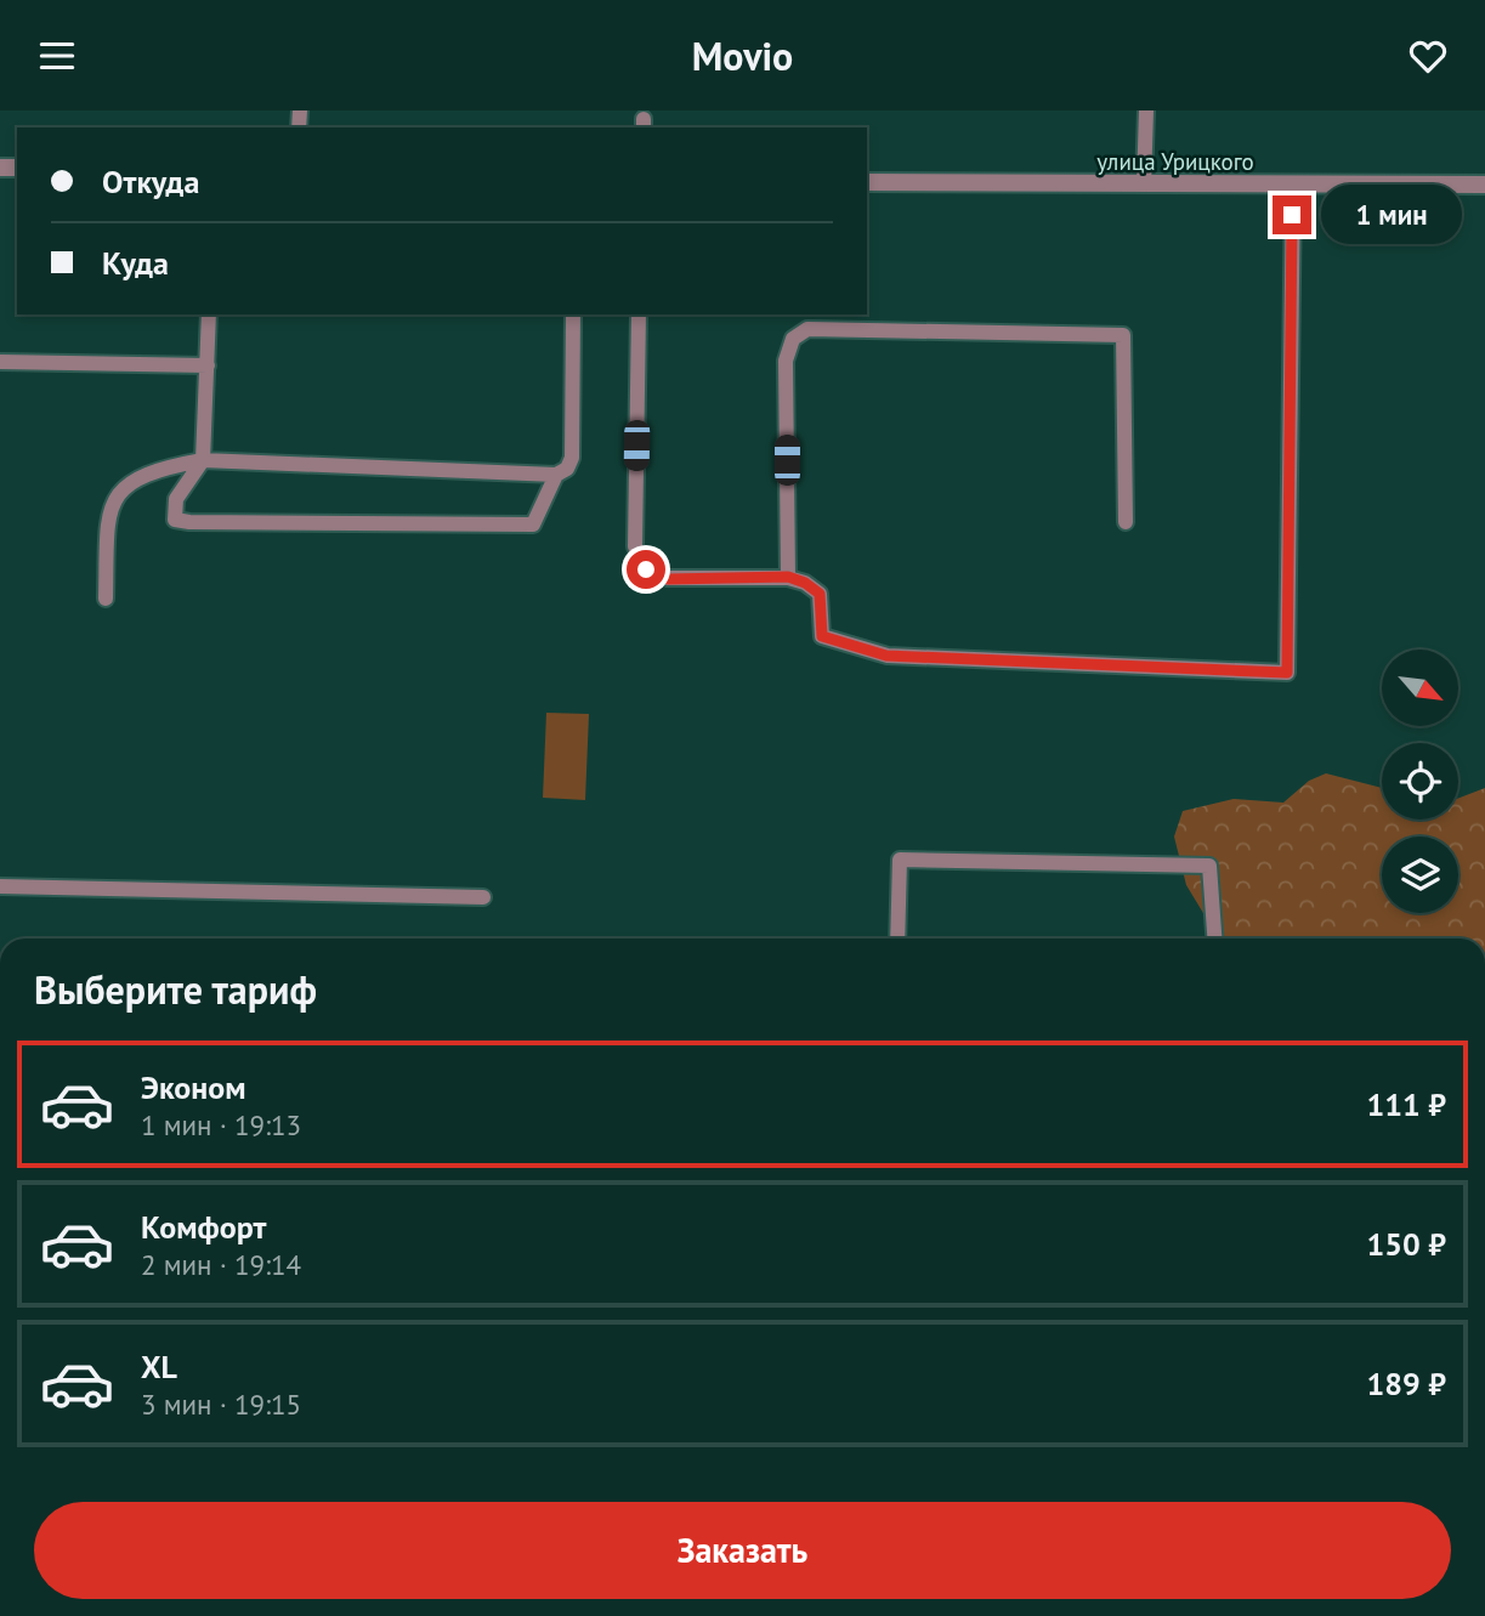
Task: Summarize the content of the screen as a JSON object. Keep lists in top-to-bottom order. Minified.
{"streets":{"street":["улица Урицкого"]},"north":"bottom right","page":{"header":"Movio","banner":["Откуда","Куда"],"bubble":"1 мин","heading":"Выберите тариф","list":[{"name":"Эконом","note":"1 мин · 19:13","value":"111 ₽"},{"name":"Комфорт","note":"2 мин · 19:14","value":"150 ₽"},{"name":"XL","note":"3 мин · 19:15","value":"189 ₽"}],"buttons":"Заказать"}}
